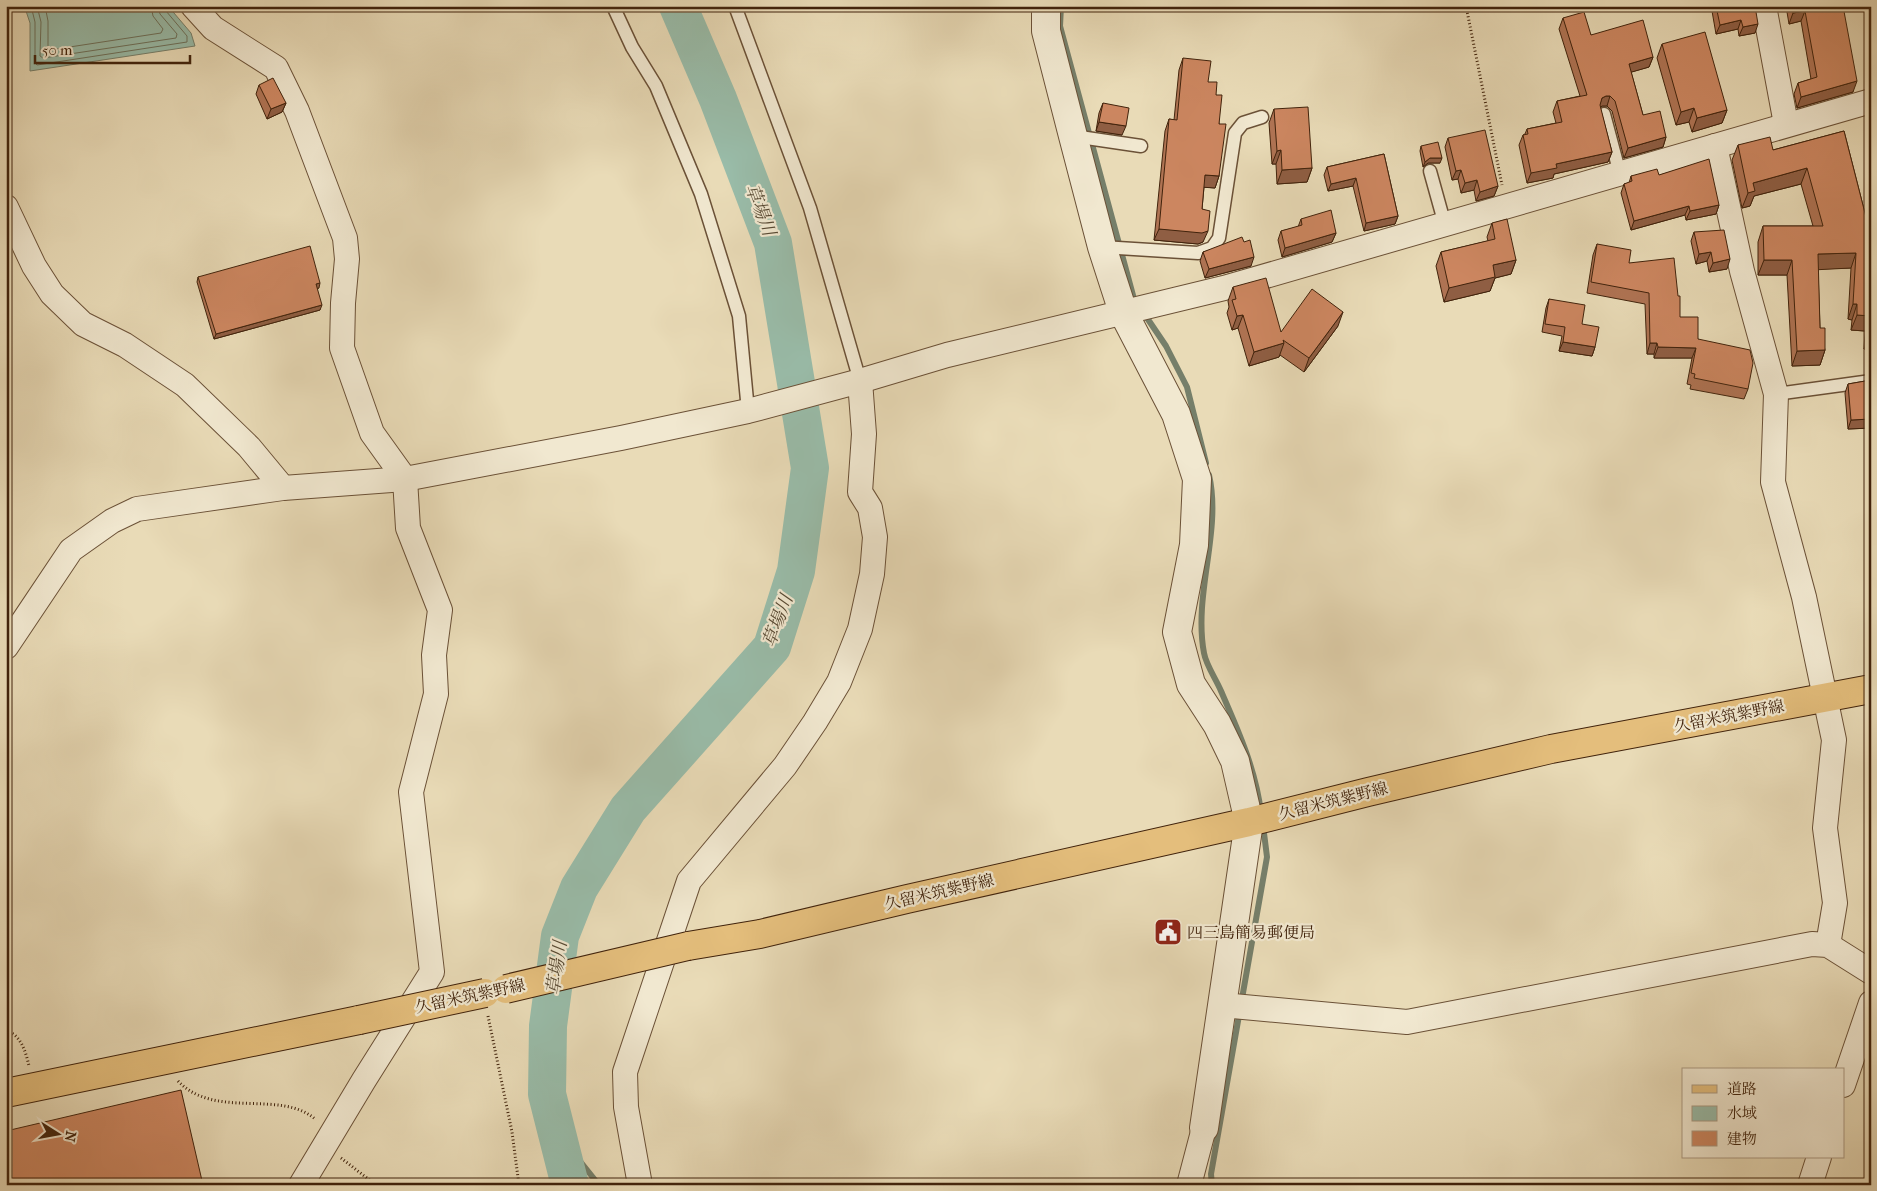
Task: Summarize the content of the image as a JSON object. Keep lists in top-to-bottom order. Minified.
{"streets":{"main road":["久留米筑紫野線"]},"water":["草場川"],"places":{"public building":["四三島簡易郵便局"]},"legend":["道路","水域","建物"],"scale_bar":"50 m","north":"right"}
